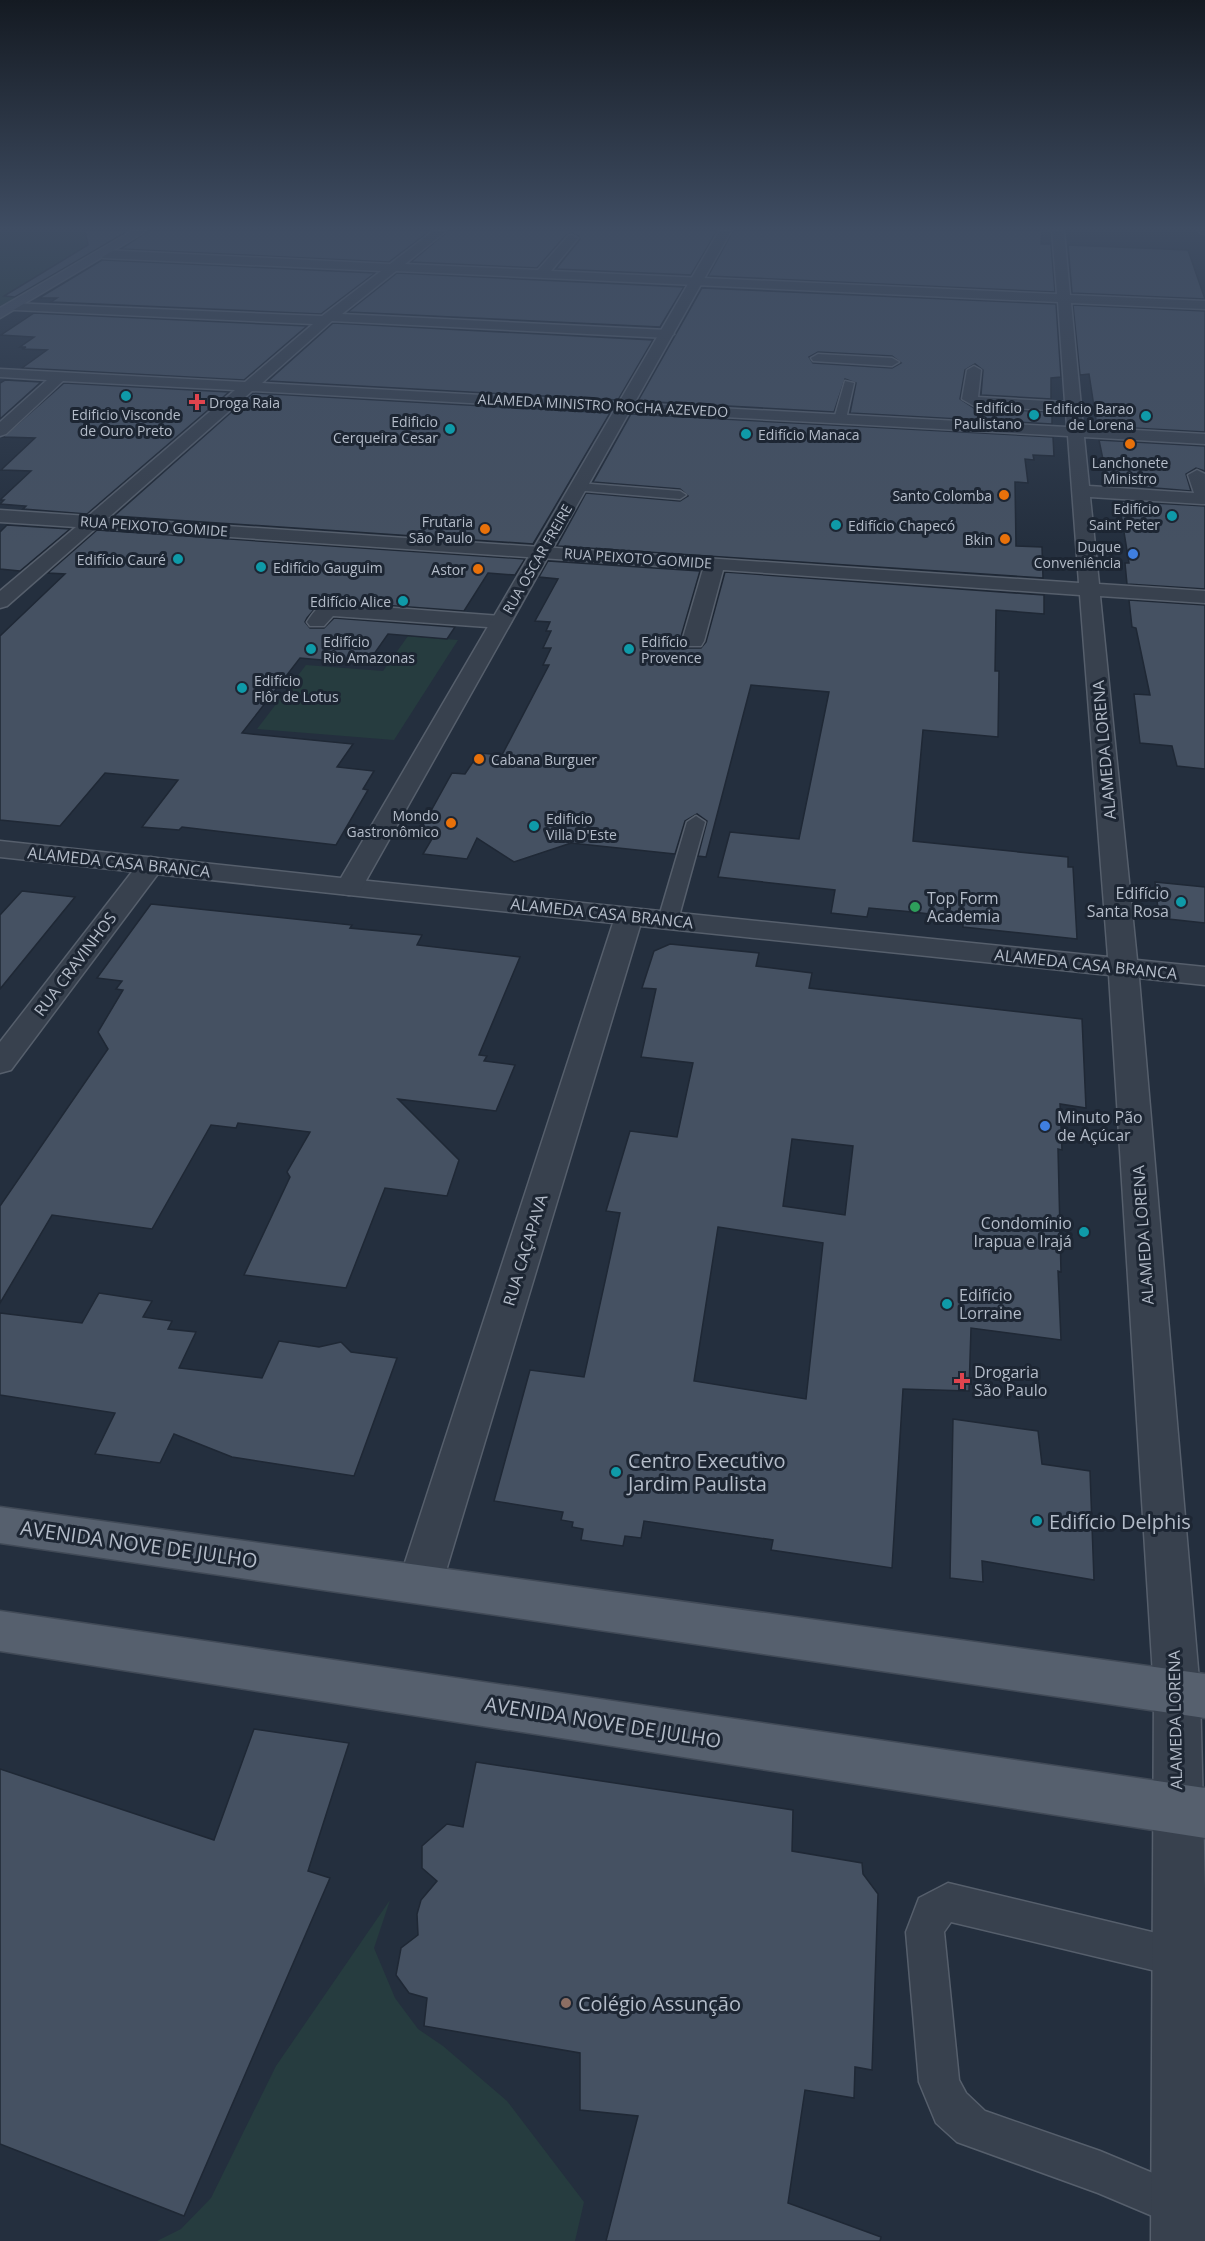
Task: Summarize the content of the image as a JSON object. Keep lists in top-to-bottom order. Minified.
{"streets":{"main road":["AVENIDA NOVE DE JULHO"],"street":["ALAMEDA MINISTRO ROCHA AZEVEDO","RUA PEIXOTO GOMIDE","RUA OSCAR FREIRE","ALAMEDA LORENA","ALAMEDA CASA BRANCA","RUA CRAVINHOS","RUA CAÇAPAVA"]},"crossings":[["ALAMEDA MINISTRO ROCHA AZEVEDO","RUA OSCAR FREIRE"],["ALAMEDA MINISTRO ROCHA AZEVEDO","ALAMEDA LORENA"],["RUA PEIXOTO GOMIDE","RUA OSCAR FREIRE"],["RUA PEIXOTO GOMIDE","ALAMEDA LORENA"],["RUA OSCAR FREIRE","ALAMEDA CASA BRANCA"],["ALAMEDA LORENA","ALAMEDA CASA BRANCA"],["ALAMEDA LORENA","AVENIDA NOVE DE JULHO"],["ALAMEDA CASA BRANCA","RUA CRAVINHOS"],["ALAMEDA CASA BRANCA","RUA CAÇAPAVA"],["RUA CAÇAPAVA","AVENIDA NOVE DE JULHO"]],"places":{"other":["Edificio Visconde de Ouro Preto","Edifício Paulistano","Edificio Barao de Lorena","Edificio Cerqueira Cesar","Edifício Manaca","Lanchonete Ministro","Santo Colomba","Edifício Saint Peter","Edifício Chapecó","Frutaria São Paulo","Bkin","Duque Conveniência","Edifício Cauré","Edifício Gauguim","Astor","Edifício Alice","Edifício Rio Amazonas","Edifício Provence","Edifício Flôr de Lotus","Cabana Burguer","Mondo Gastronômico","Edificio Villa D'Este","Edifício Santa Rosa","Top Form Academia","Minuto Pão de Açúcar","Condomínio Irapua e Irajá","Edifício Lorraine","Centro Executivo Jardim Paulista","Edifício Delphis","Colégio Assunção"],"health":["Droga Raia","Drogaria São Paulo"]}}
